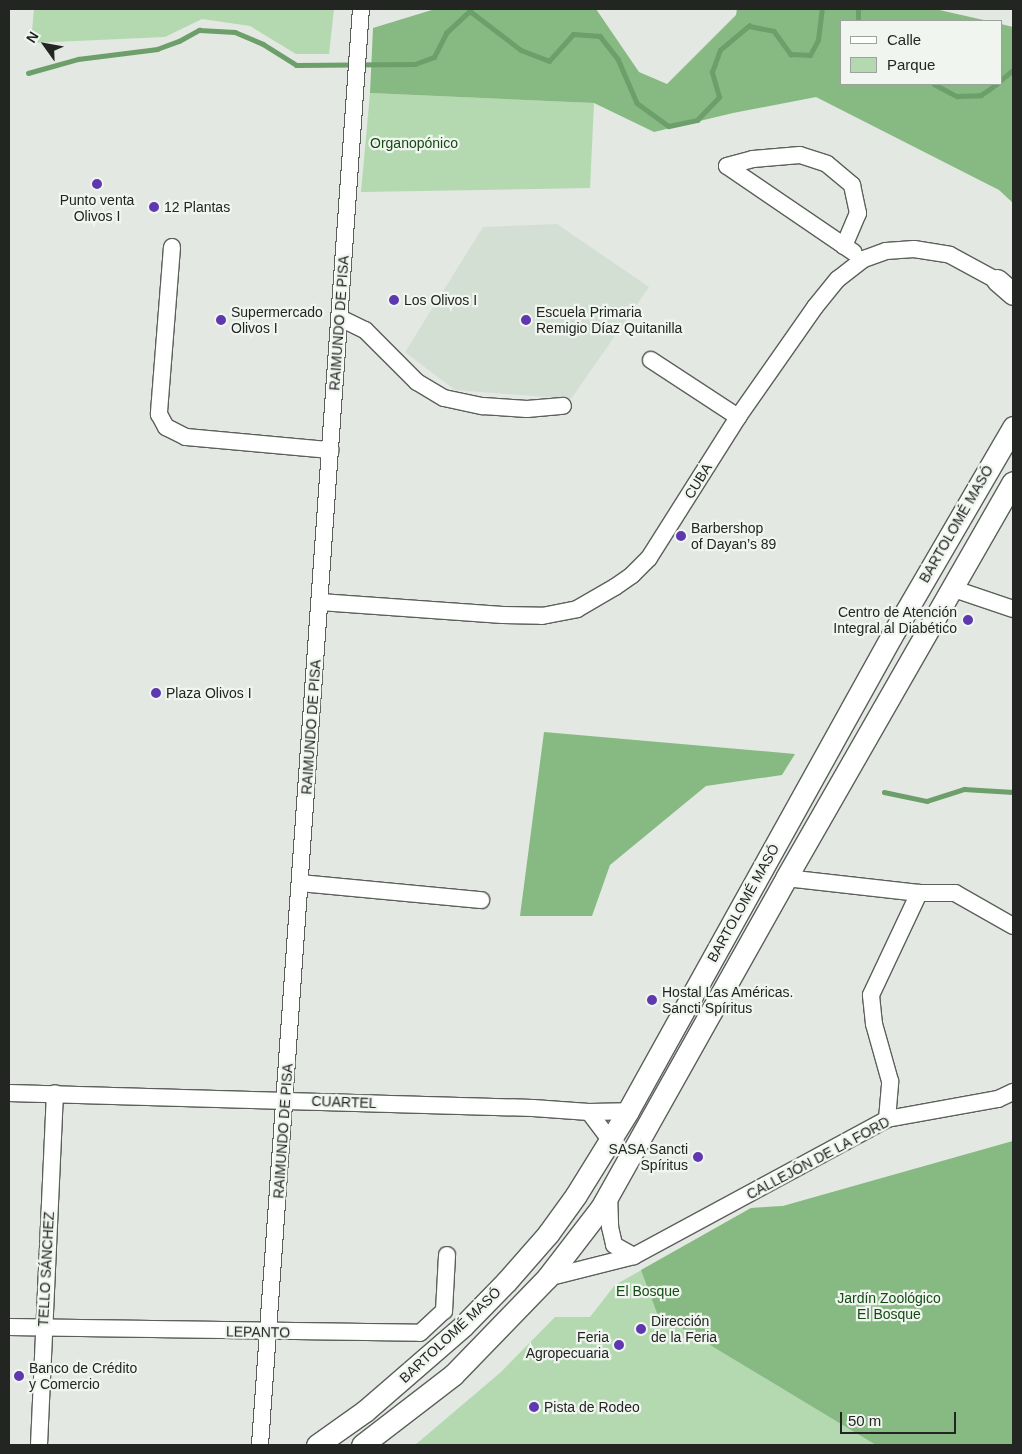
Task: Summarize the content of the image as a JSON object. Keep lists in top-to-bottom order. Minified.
{"streets":{"main road":["BARTOLOMÉ MASÓ"],"street":["RAIMUNDO DE PISA","CUBA","CUARTEL","CALLEJÓN DE LA FORD","TELLO SÁNCHEZ","LEPANTO"]},"crossings":[["RAIMUNDO DE PISA","CUBA"],["RAIMUNDO DE PISA","CUARTEL"],["RAIMUNDO DE PISA","LEPANTO"],["BARTOLOMÉ MASÓ","CUARTEL"],["BARTOLOMÉ MASÓ","CALLEJÓN DE LA FORD"],["CUARTEL","TELLO SÁNCHEZ"],["TELLO SÁNCHEZ","LEPANTO"]],"parks":["Organopónico","El Bosque","Jardín Zoológico El Bosque"],"places":["Punto venta Olivos I","12 Plantas","Los Olivos I","Supermercado Olivos I","Escuela Primaria Remigio Díaz Quitanilla","Barbershop of Dayan’s 89","Centro de Atención Integral al Diabético","Plaza Olivos I","Hostal Las Américas. Sancti Spíritus","SASA Sancti Spíritus","Dirección de la Feria","Feria Agropecuaria","Banco de Crédito y Comercio","Pista de Rodeo"],"legend":["Calle","Parque"],"scale_bar":"50 m","north":"top left"}
